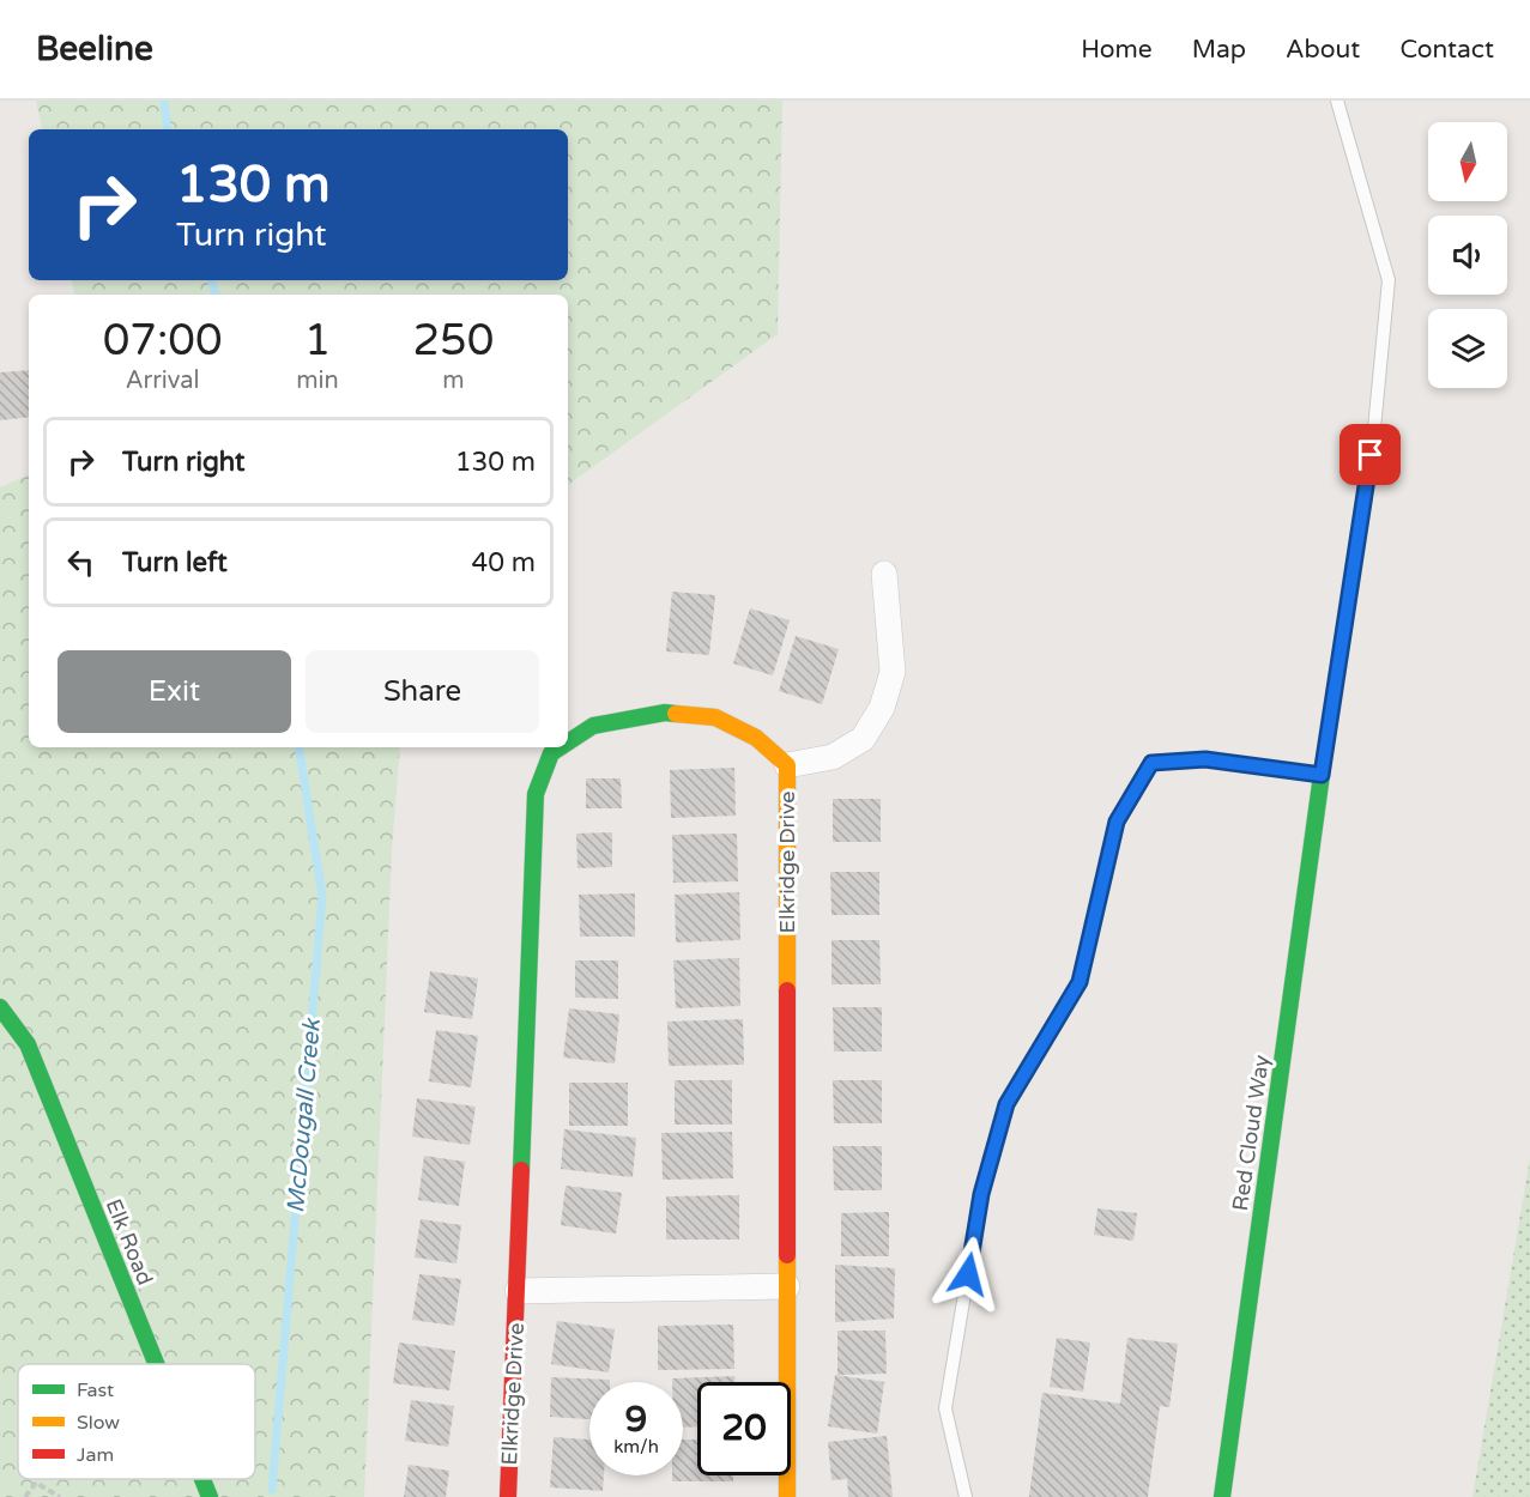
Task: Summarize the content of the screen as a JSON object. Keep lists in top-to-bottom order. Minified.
{"streets":{"street":["Elkridge Drive","Red Cloud Way","Elk Road"]},"water":["McDougall Creek"],"legend":["Fast","Slow","Jam"],"north":"bottom","page":{"header":"Beeline","nav":["Home","Map","About","Contact"],"turn":["130 m","Turn right"],"eta":["07:00","Arrival","1","min","250","m"],"list":[{"name":"Turn right","value":"130 m"},{"name":"Turn left","value":"40 m"}],"buttons":["Exit","Share"],"speed":"9 km/h","limit":"20"}}
